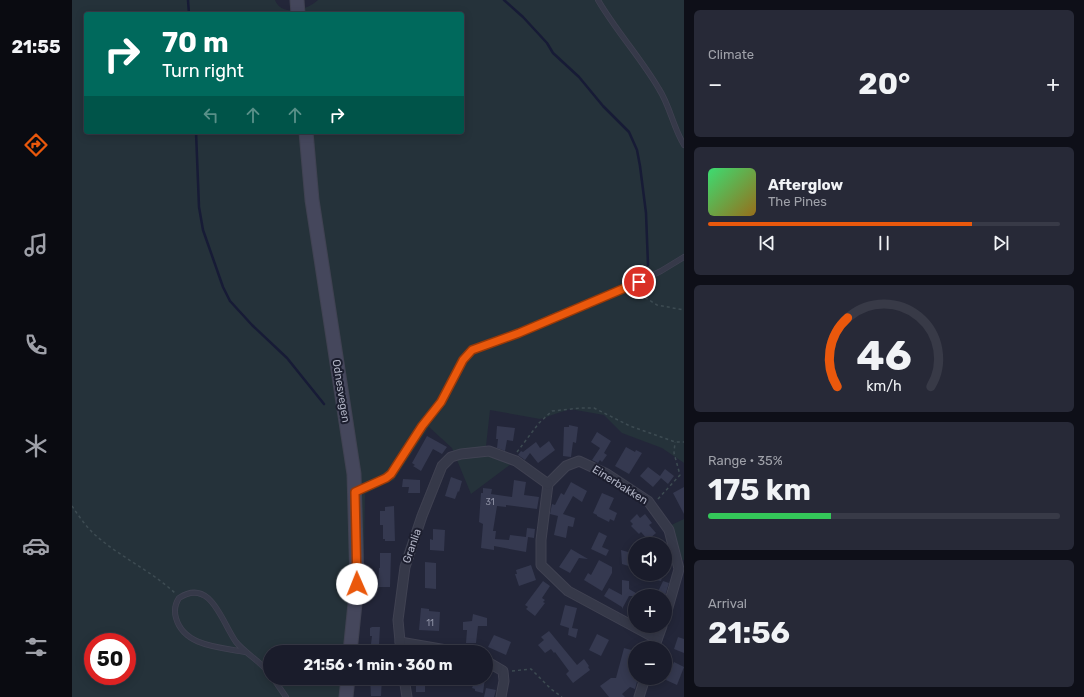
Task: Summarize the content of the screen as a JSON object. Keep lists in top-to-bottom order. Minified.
{"streets":{"main road":["Odnesvegen"],"street":["Einerbakken","Granlia"]},"house_numbers":["31","11"],"page":{"tabs":"21:55","tile":["Climate",["Range · 35%","175 km"],["Arrival","21:56"]],"turn":["70 m","Turn right"],"heat":["−","20°","+"],"song":["Afterglow","The Pines"],"map_buttons":["+","−"],"limit":"50","trip":"21:56 · 1 min · 360 m","gauge":["46","km/h"]}}
